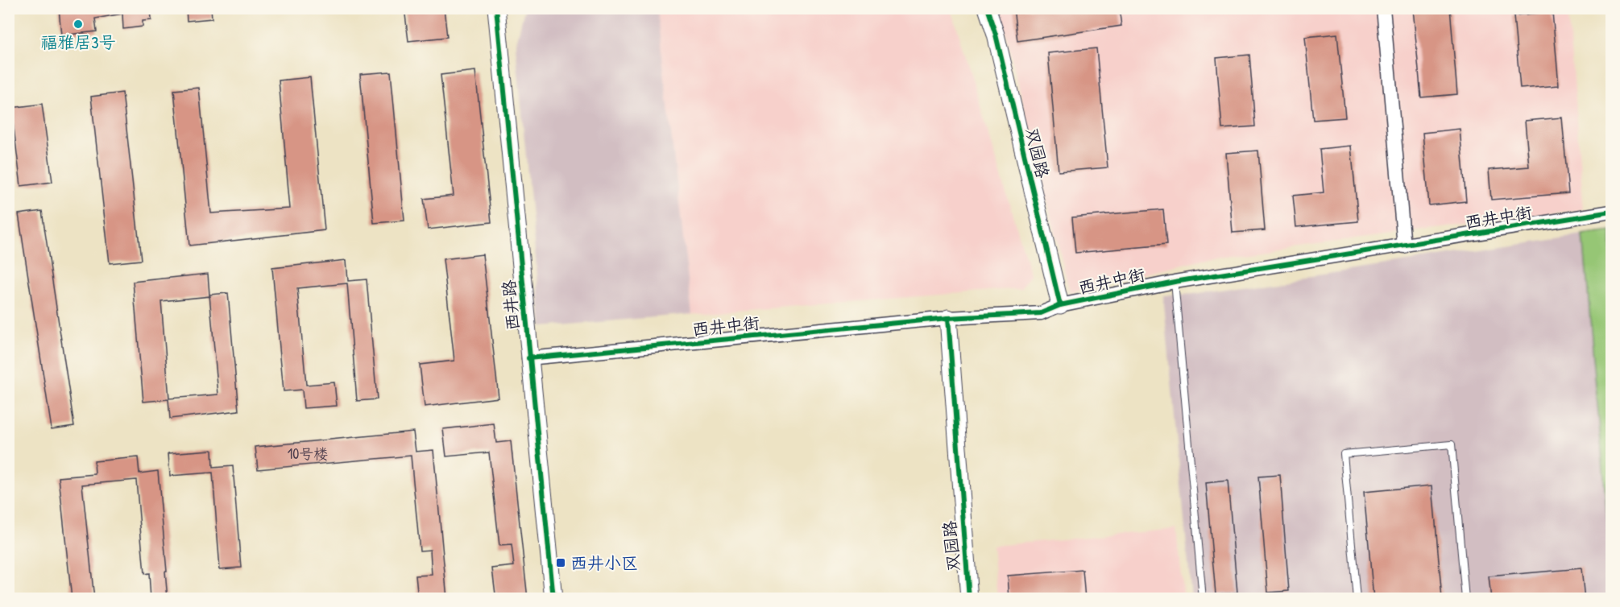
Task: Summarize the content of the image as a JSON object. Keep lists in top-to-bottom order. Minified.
{"streets":{"street":["双园路","西井中街","西井路"]},"crossings":[["双园路","西井中街"],["西井中街","西井路"]],"places":{"other":["福雅居3号"],"transit":["西井小区"]},"house_numbers":["10号楼"]}
